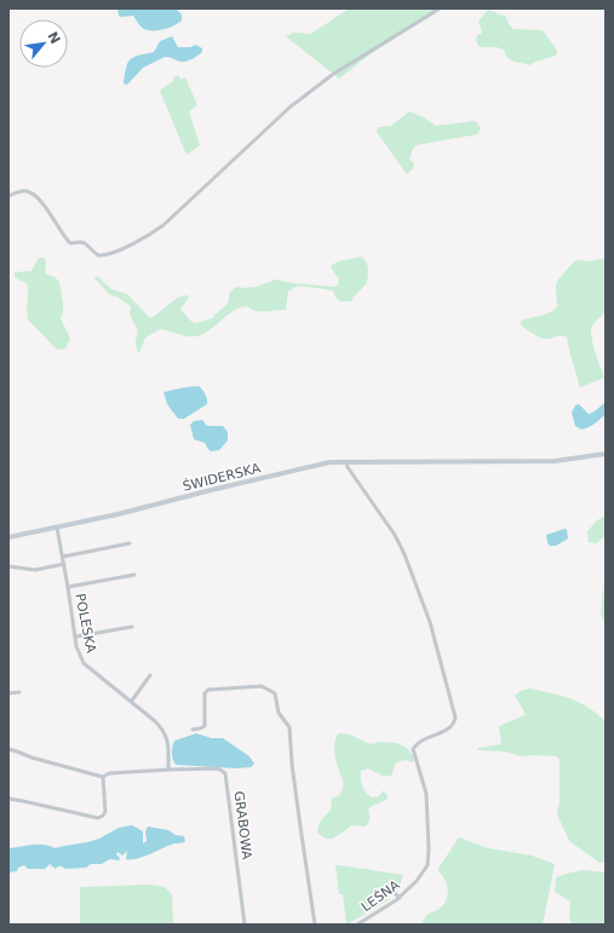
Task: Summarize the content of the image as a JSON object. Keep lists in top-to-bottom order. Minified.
{"streets":{"street":["ŚWIDERSKA","POLESKA","GRABOWA","LEŚNA"]},"crossings":[["ŚWIDERSKA","POLESKA"],["ŚWIDERSKA","LEŚNA"],["POLESKA","GRABOWA"]],"north":"top right"}
